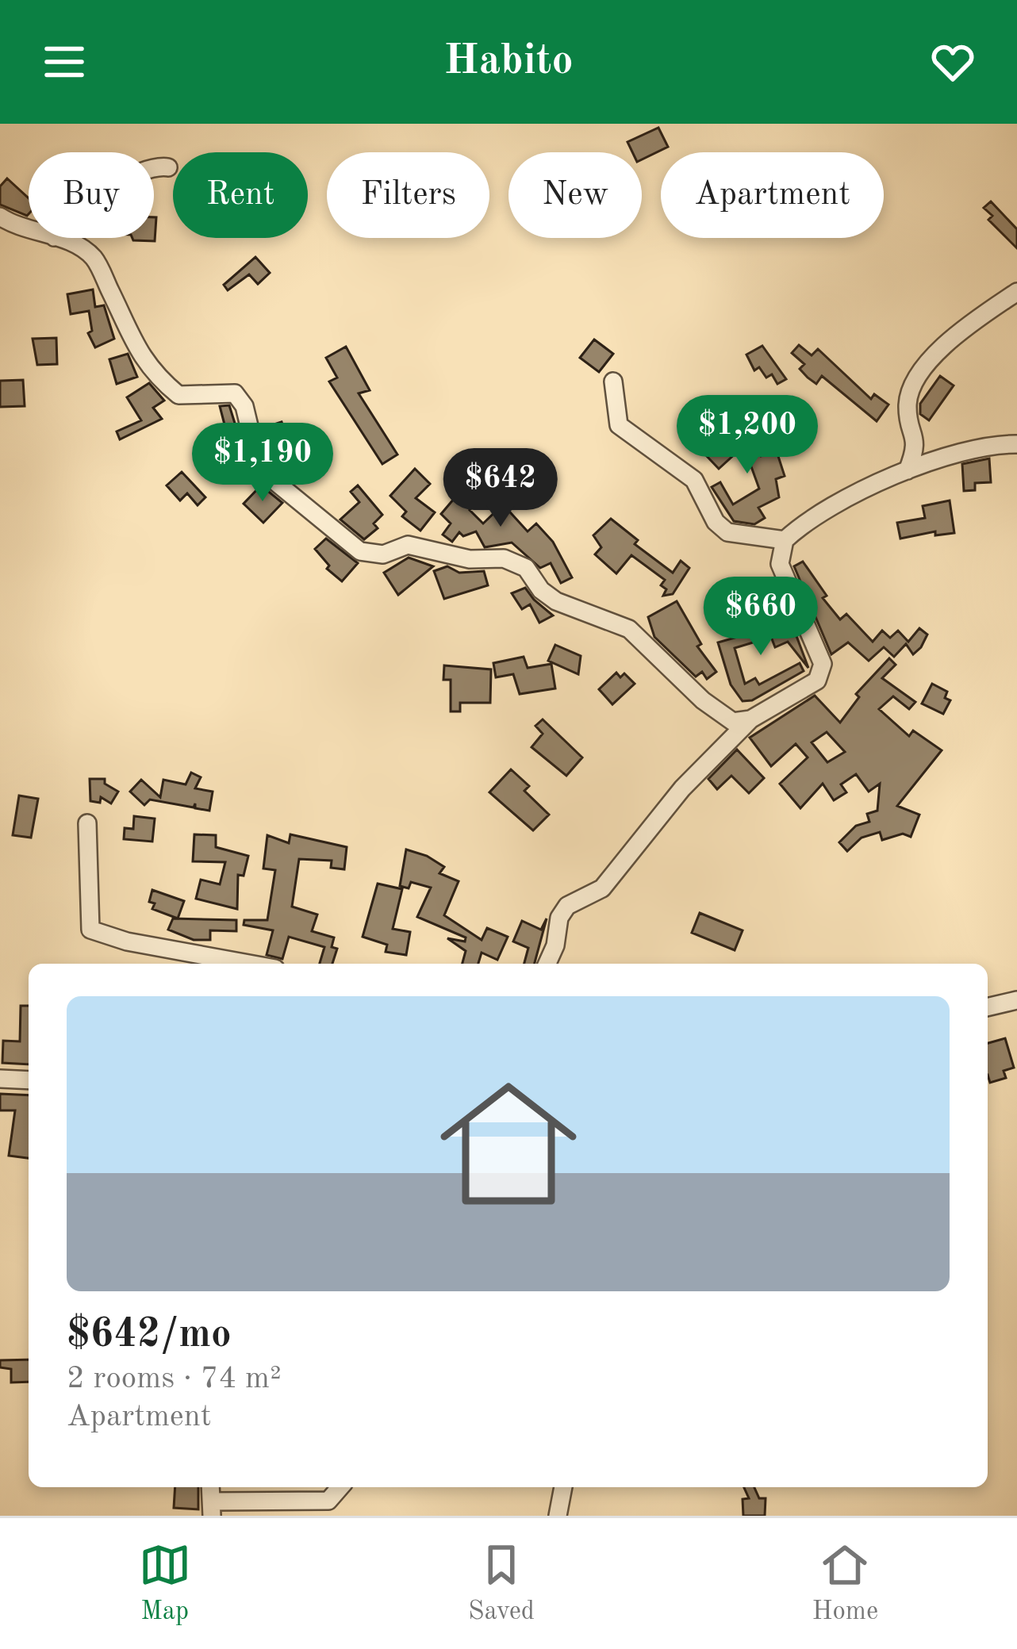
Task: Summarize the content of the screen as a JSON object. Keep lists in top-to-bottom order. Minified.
{"page":{"header":"Habito","chip":["Buy","Rent","Filters","New","Apartment"],"price":["$1,200","$1,190","$642","$660"],"list":[{"name":"$642/mo","note":"2 rooms · 74 m² · Apartment"}],"tabs":["Map","Saved","Home"]}}
